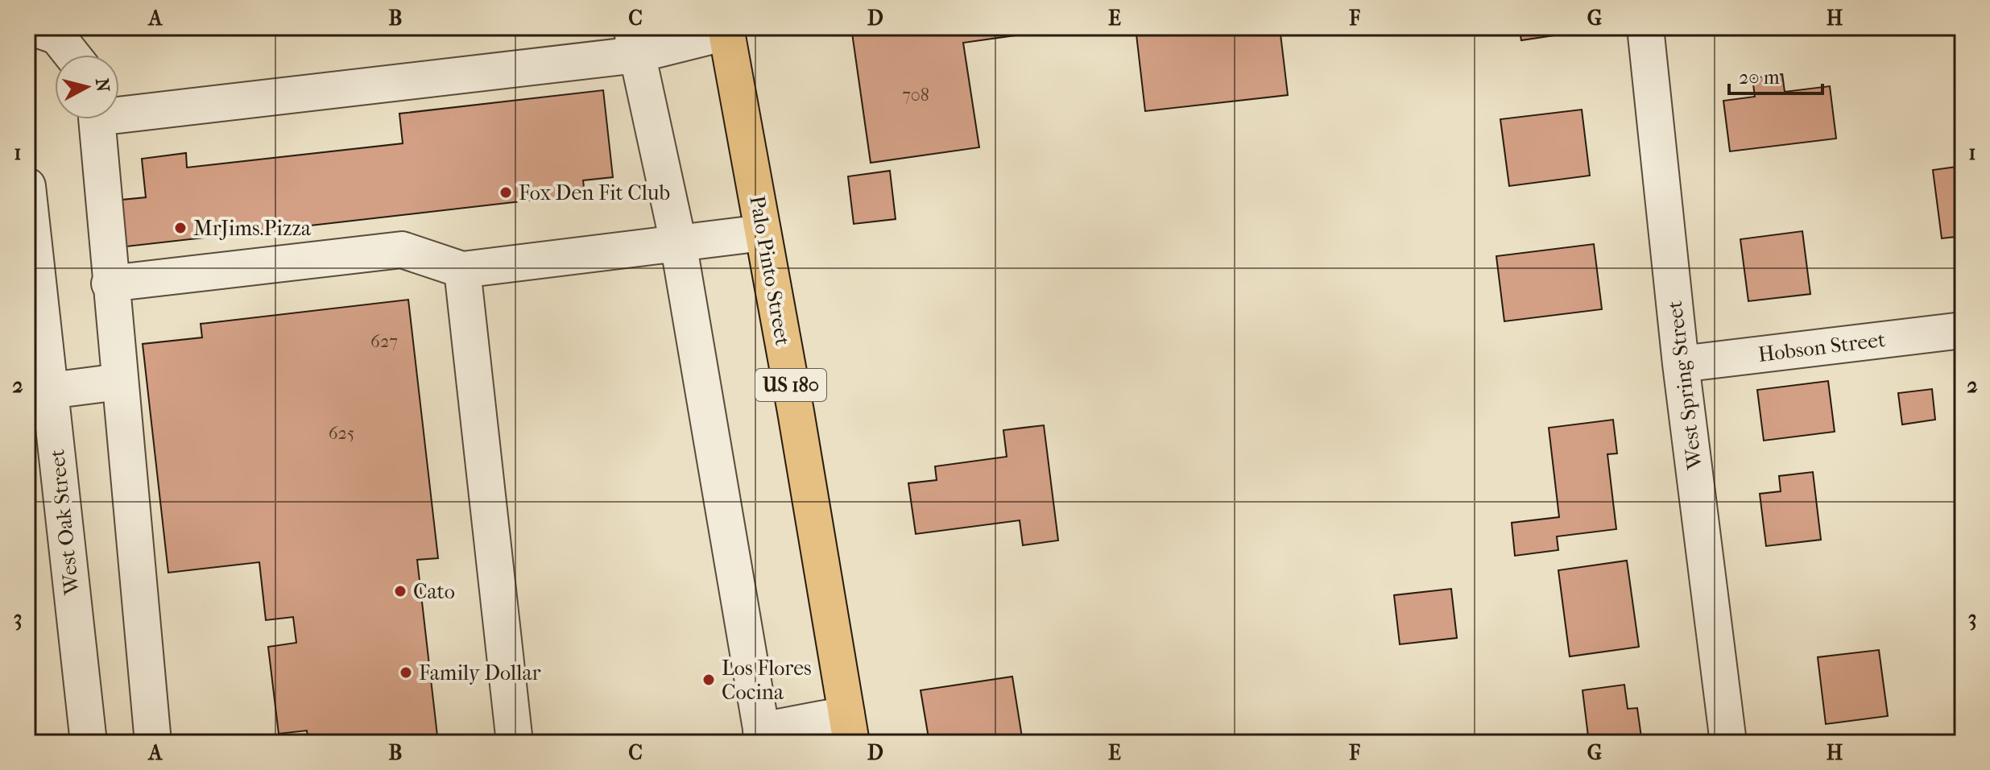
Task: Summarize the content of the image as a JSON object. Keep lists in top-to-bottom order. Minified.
{"streets":{"main road":["Palo Pinto Street","US 180"],"street":["Hobson Street","West Spring Street","West Oak Street"]},"crossings":[["Hobson Street","West Spring Street"]],"places":["Fox Den Fit Club","MrJims.Pizza","Cato","Family Dollar","Los Flores Cocina"],"house_numbers":["708","627","625"],"scale_bar":"20 m","north":"right","grid":{"columns":["A","B","C","D","E","F","G","H"],"rows":["1","2","3"]}}
